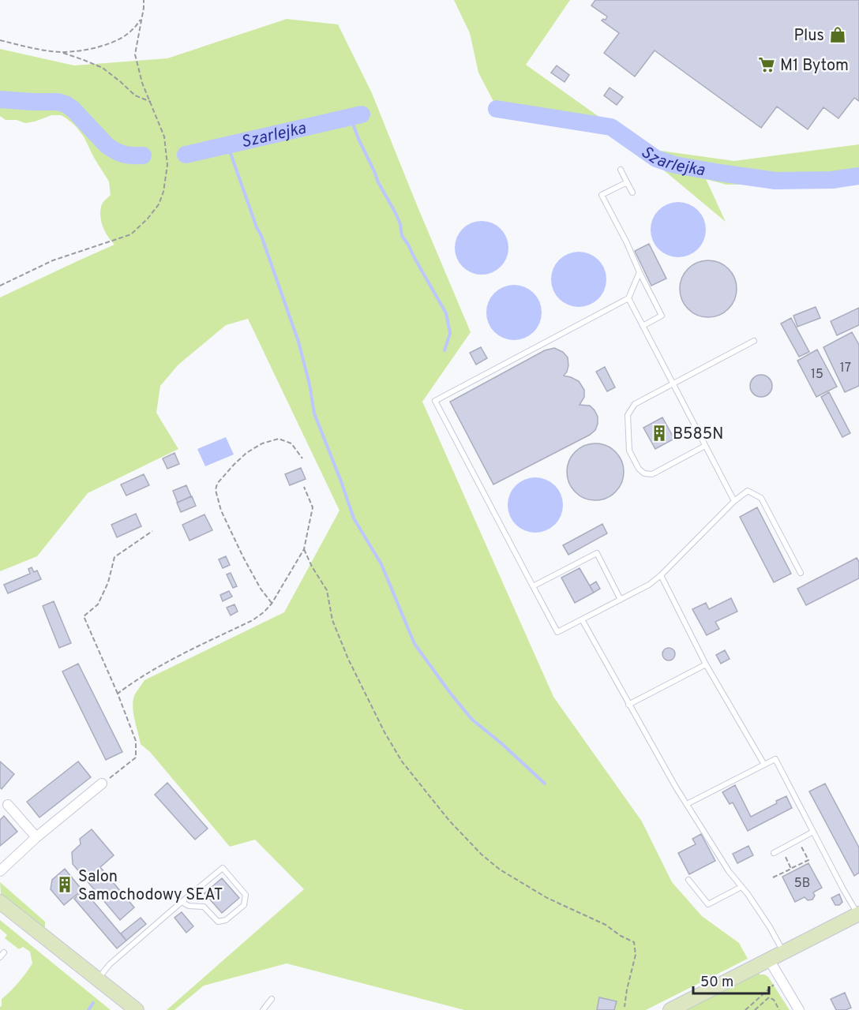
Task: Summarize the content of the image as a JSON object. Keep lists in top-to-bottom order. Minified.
{"water":["Szarlejka"],"places":{"shop":["Plus"],"supermarket":["M1 Bytom"],"building":["B585N","Salon Samochodowy SEAT"]},"house_numbers":["17","15","5B"],"scale_bar":"50 m"}
